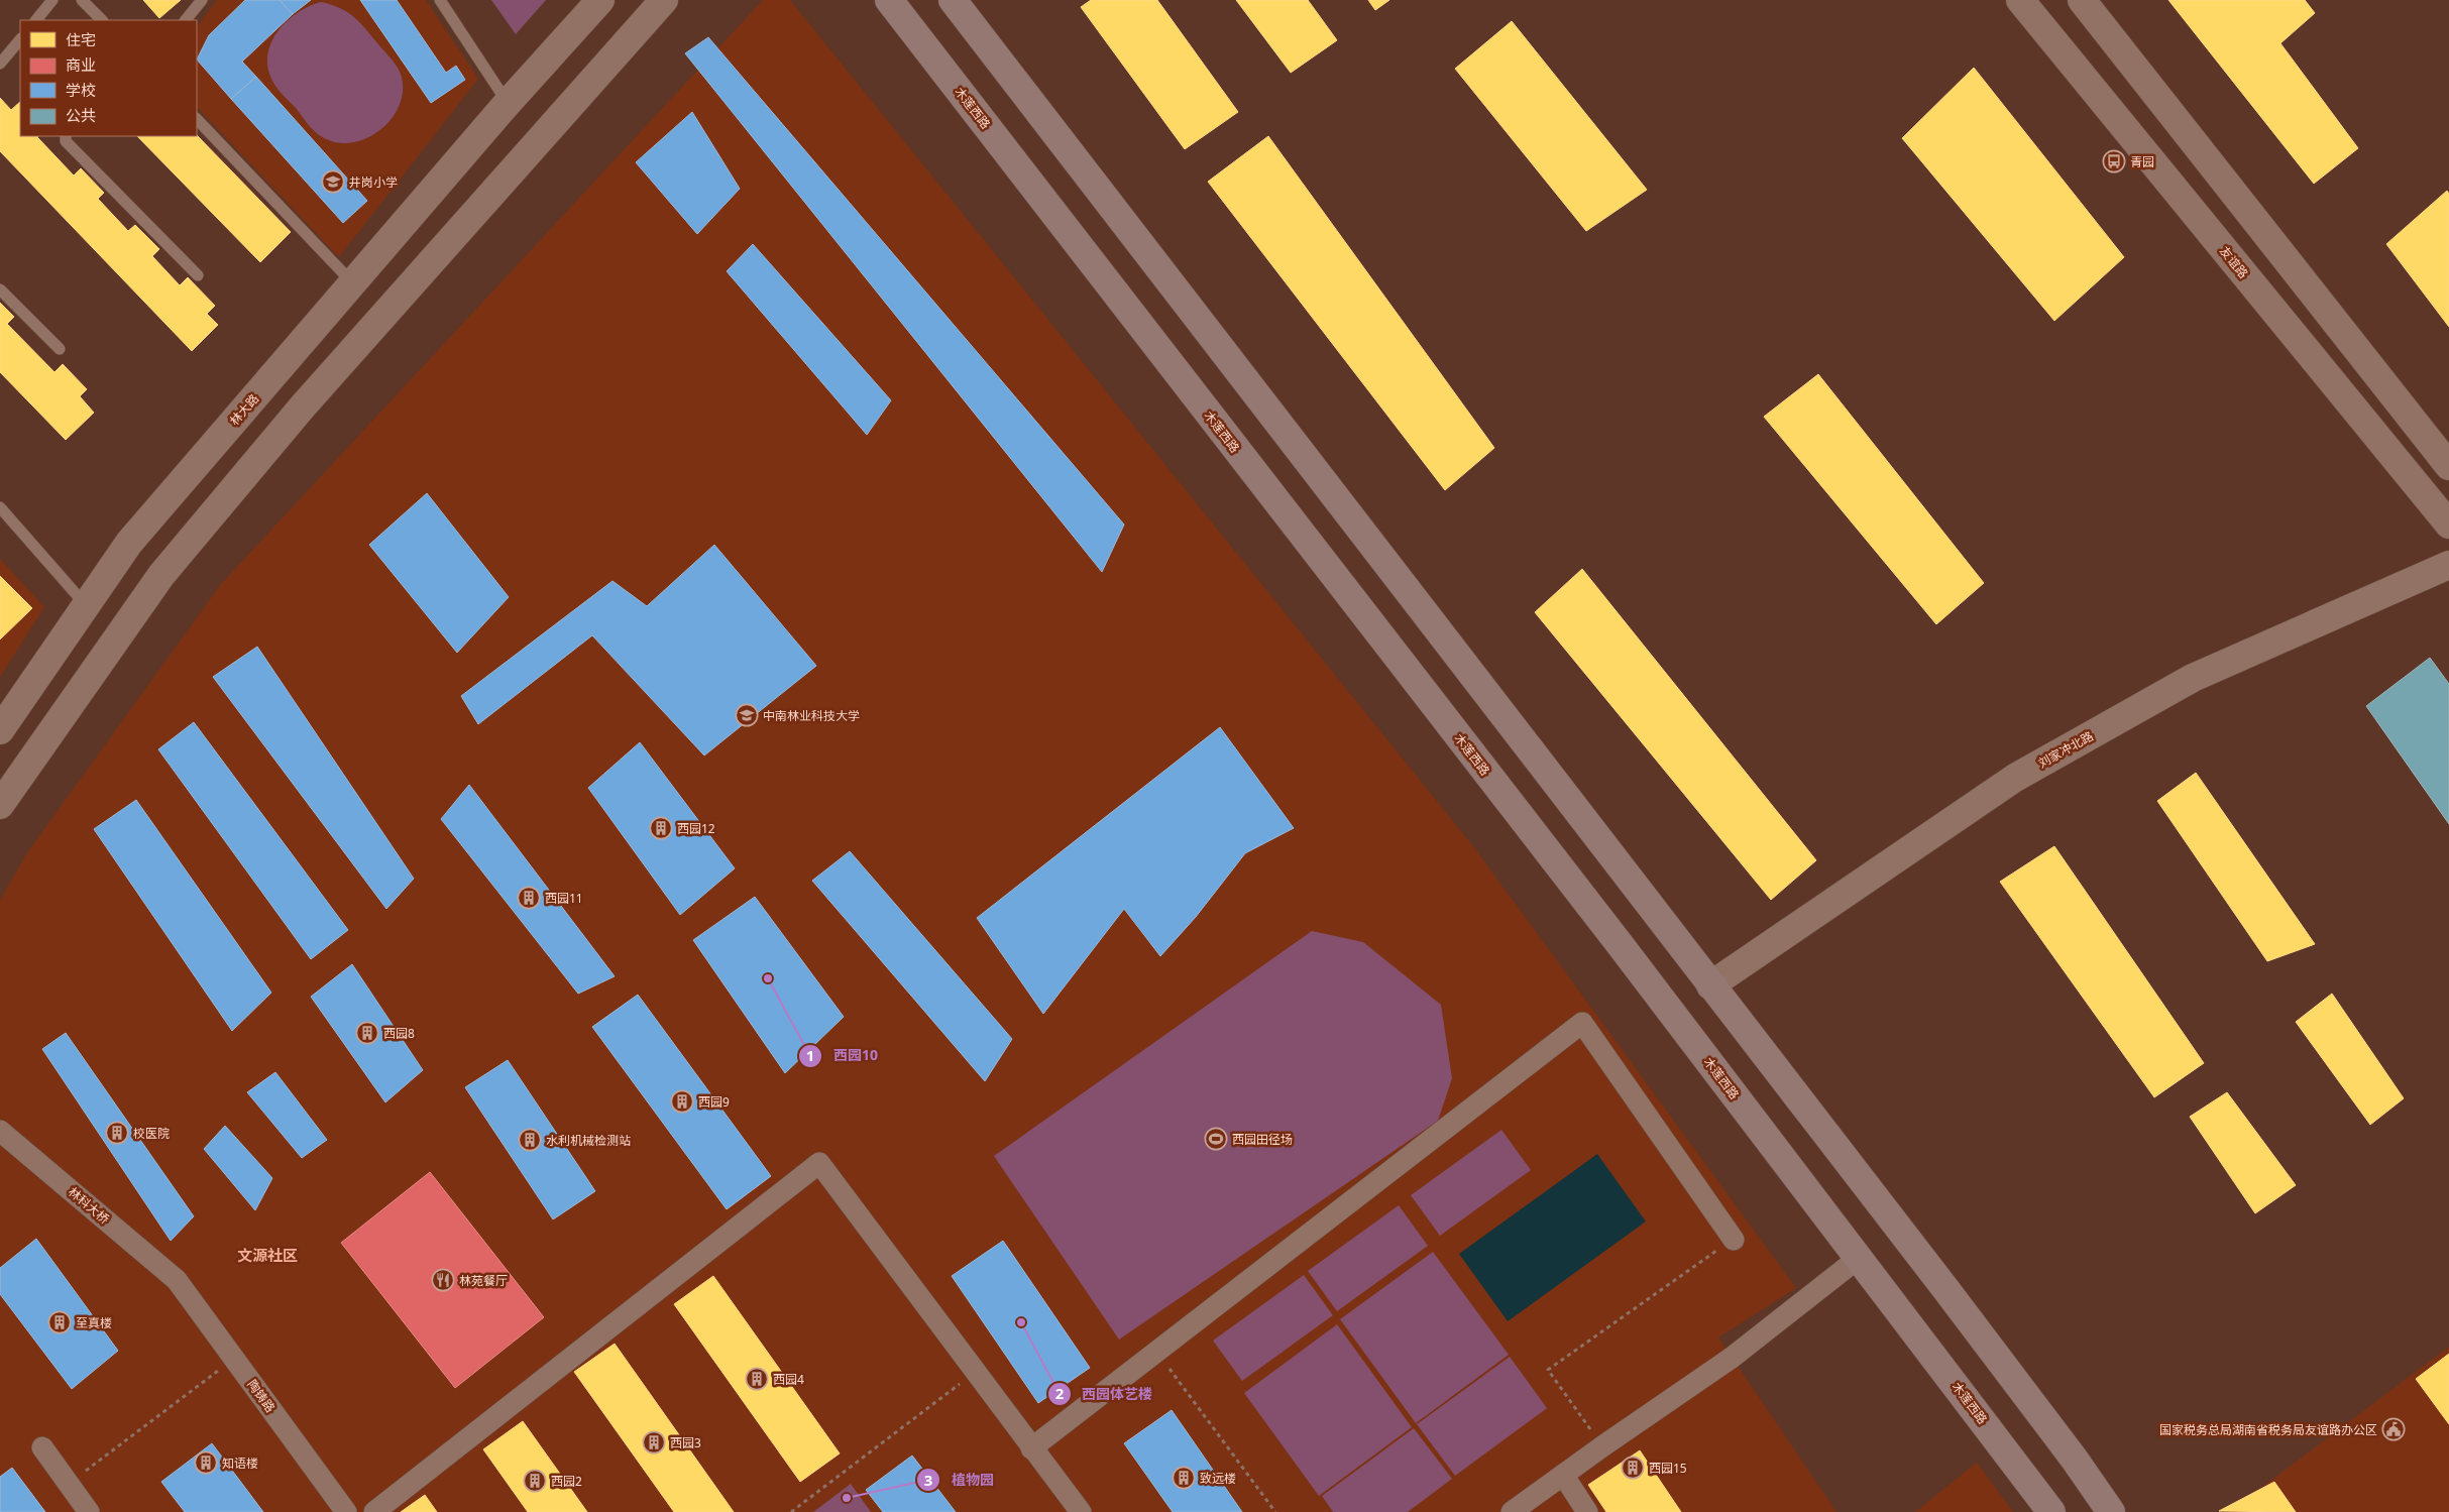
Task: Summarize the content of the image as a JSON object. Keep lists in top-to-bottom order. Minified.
{"streets":{"main road":["木莲西路","友谊路","林大路","刘家冲北路"],"street":["林科大桥","陶铸路"]},"crossings":[["林科大桥","陶铸路"]],"districts":["文源社区"],"places":{"bus stop":["青园"],"school or university":["井岗小学","中南林业科技大学"],"building":["西园12","西园11","西园8","西园9","校医院","水利机械检测站","至真楼","西园4","西园3","知语楼","西园15","致远楼","西园2"],"other":["西园10","西园体艺楼","植物园"],"sports":["西园田径场"],"restaurant":["林苑餐厅"],"public building":["国家税务总局湖南省税务局友谊路办公区"]},"legend":["住宅","商业","学校","公共"]}
